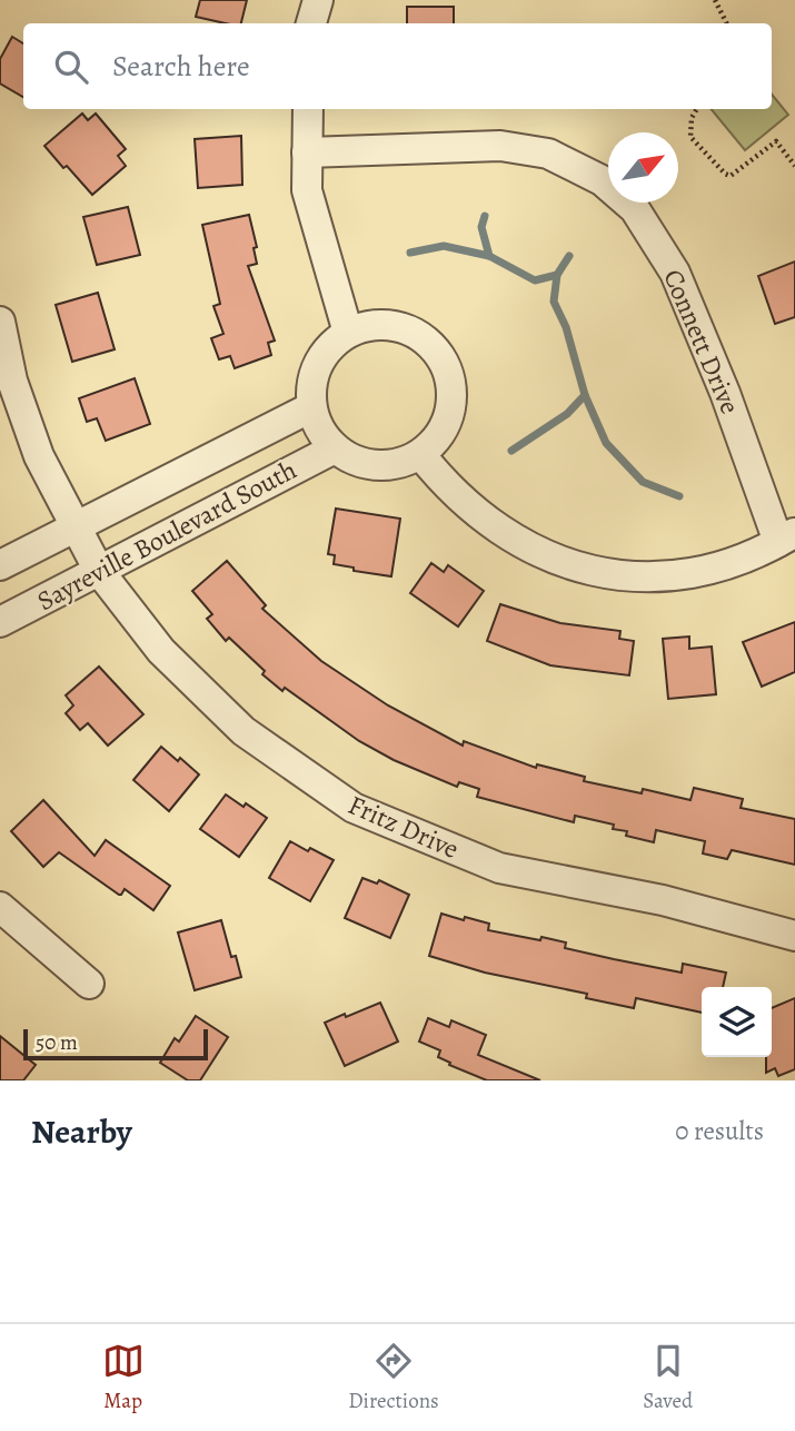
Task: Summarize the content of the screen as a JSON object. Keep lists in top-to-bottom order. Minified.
{"streets":{"street":["Connett Drive","Sayreville Boulevard South","Fritz Drive"]},"crossings":[["Sayreville Boulevard South","Fritz Drive"]],"scale_bar":"50 m","north":"top right","page":{"search":"Search here","scale":"50 m","heading":["Nearby","0 results"],"nav":["Map","Directions","Saved"]}}
